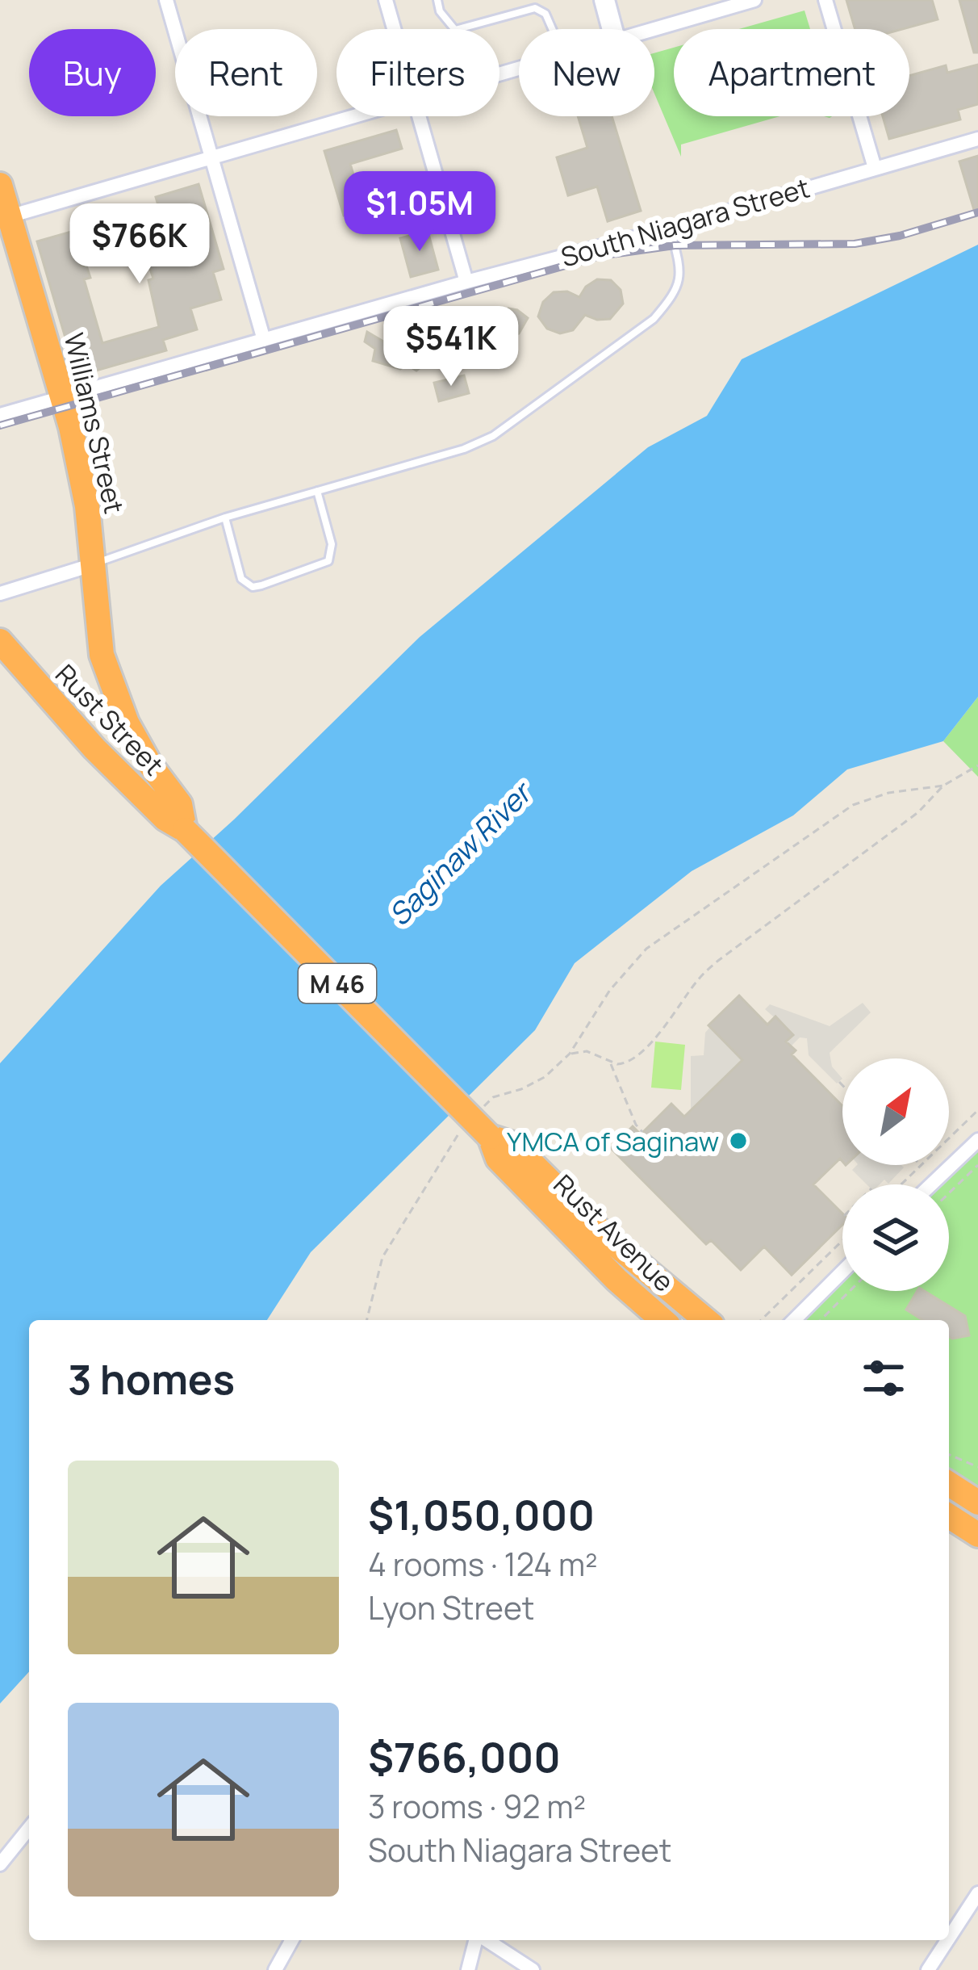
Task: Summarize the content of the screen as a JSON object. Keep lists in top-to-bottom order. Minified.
{"streets":{"highway":["Williams Street","Rust Street","M 46","Rust Avenue"],"street":["South Niagara Street"]},"crossings":[["South Niagara Street","Williams Street"],["Williams Street","Rust Street"],["Williams Street","M 46"],["Rust Street","M 46"],["M 46","Rust Avenue"]],"water":["Saginaw River"],"places":["YMCA of Saginaw"],"north":"top right","page":{"chip":["Buy","Rent","Filters","New","Apartment"],"price":["$1.05M","$766K","$541K"],"heading":"3 homes","list":[{"name":"$1,050,000","note":"4 rooms · 124 m² · Lyon Street"},{"name":"$766,000","note":"3 rooms · 92 m² · South Niagara Street"}]}}
